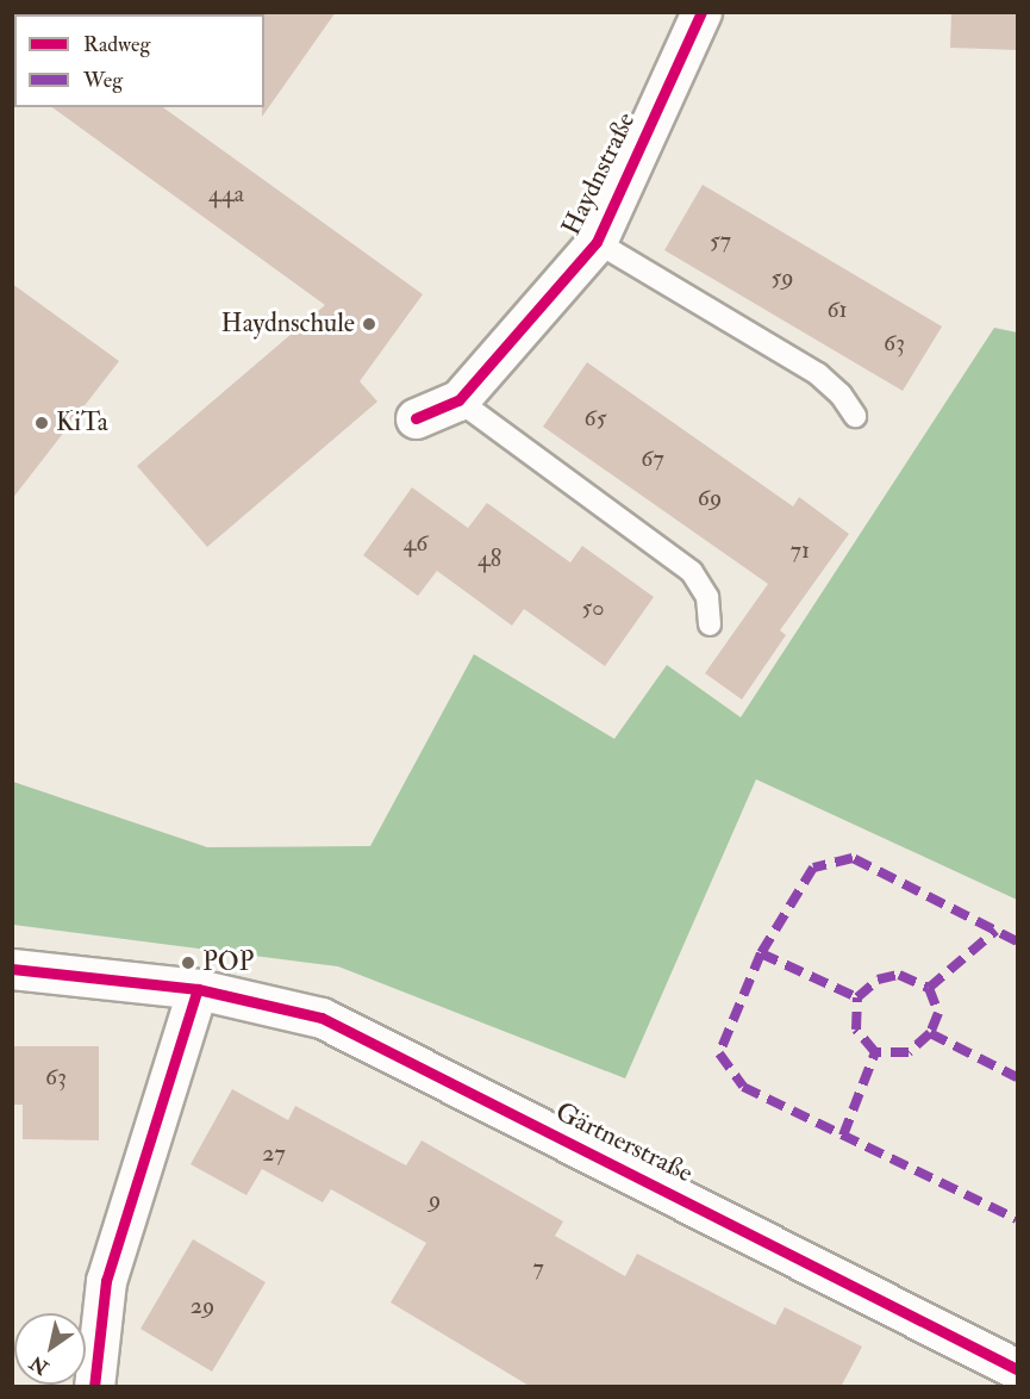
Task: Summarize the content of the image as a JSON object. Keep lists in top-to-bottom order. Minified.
{"streets":{"street":["Haydnstraße","Gärtnerstraße"]},"places":["Haydnschule","KiTa","POP"],"house_numbers":["44a","57","59","61","63","65","67","69","46","71","48","50","63","27","9","7","29"],"legend":["Radweg","Weg"],"north":"bottom left"}
